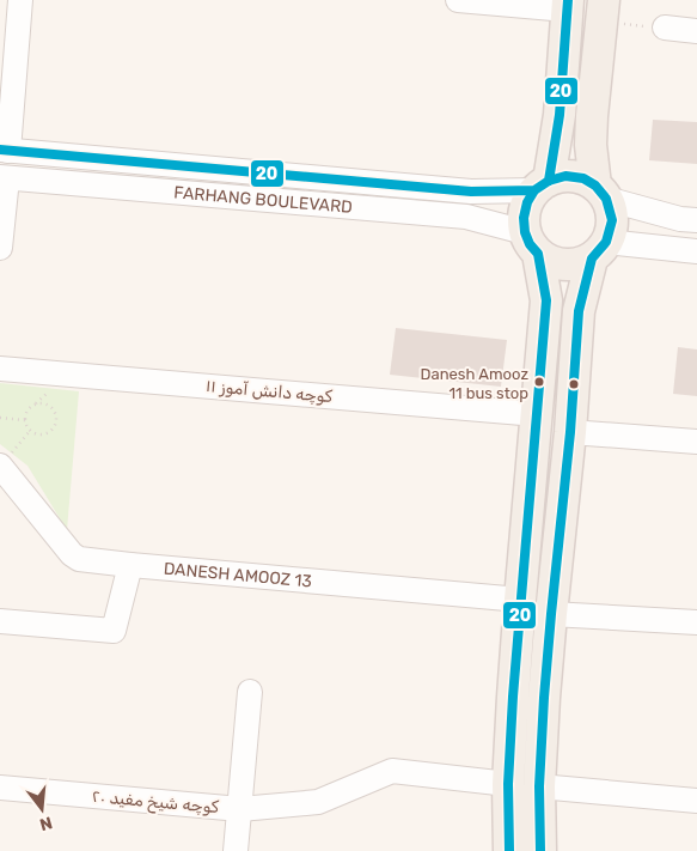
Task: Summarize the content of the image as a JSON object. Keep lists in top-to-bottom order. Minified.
{"streets":{"street":["FARHANG BOULEVARD","کوچه دانش آموز ۱۱","DANESH AMOOZ 13","کوچه شیخ مفید ۲۰"]},"places":["Danesh Amooz 11 bus stop"],"lines":["transit line 20"],"north":"bottom"}
